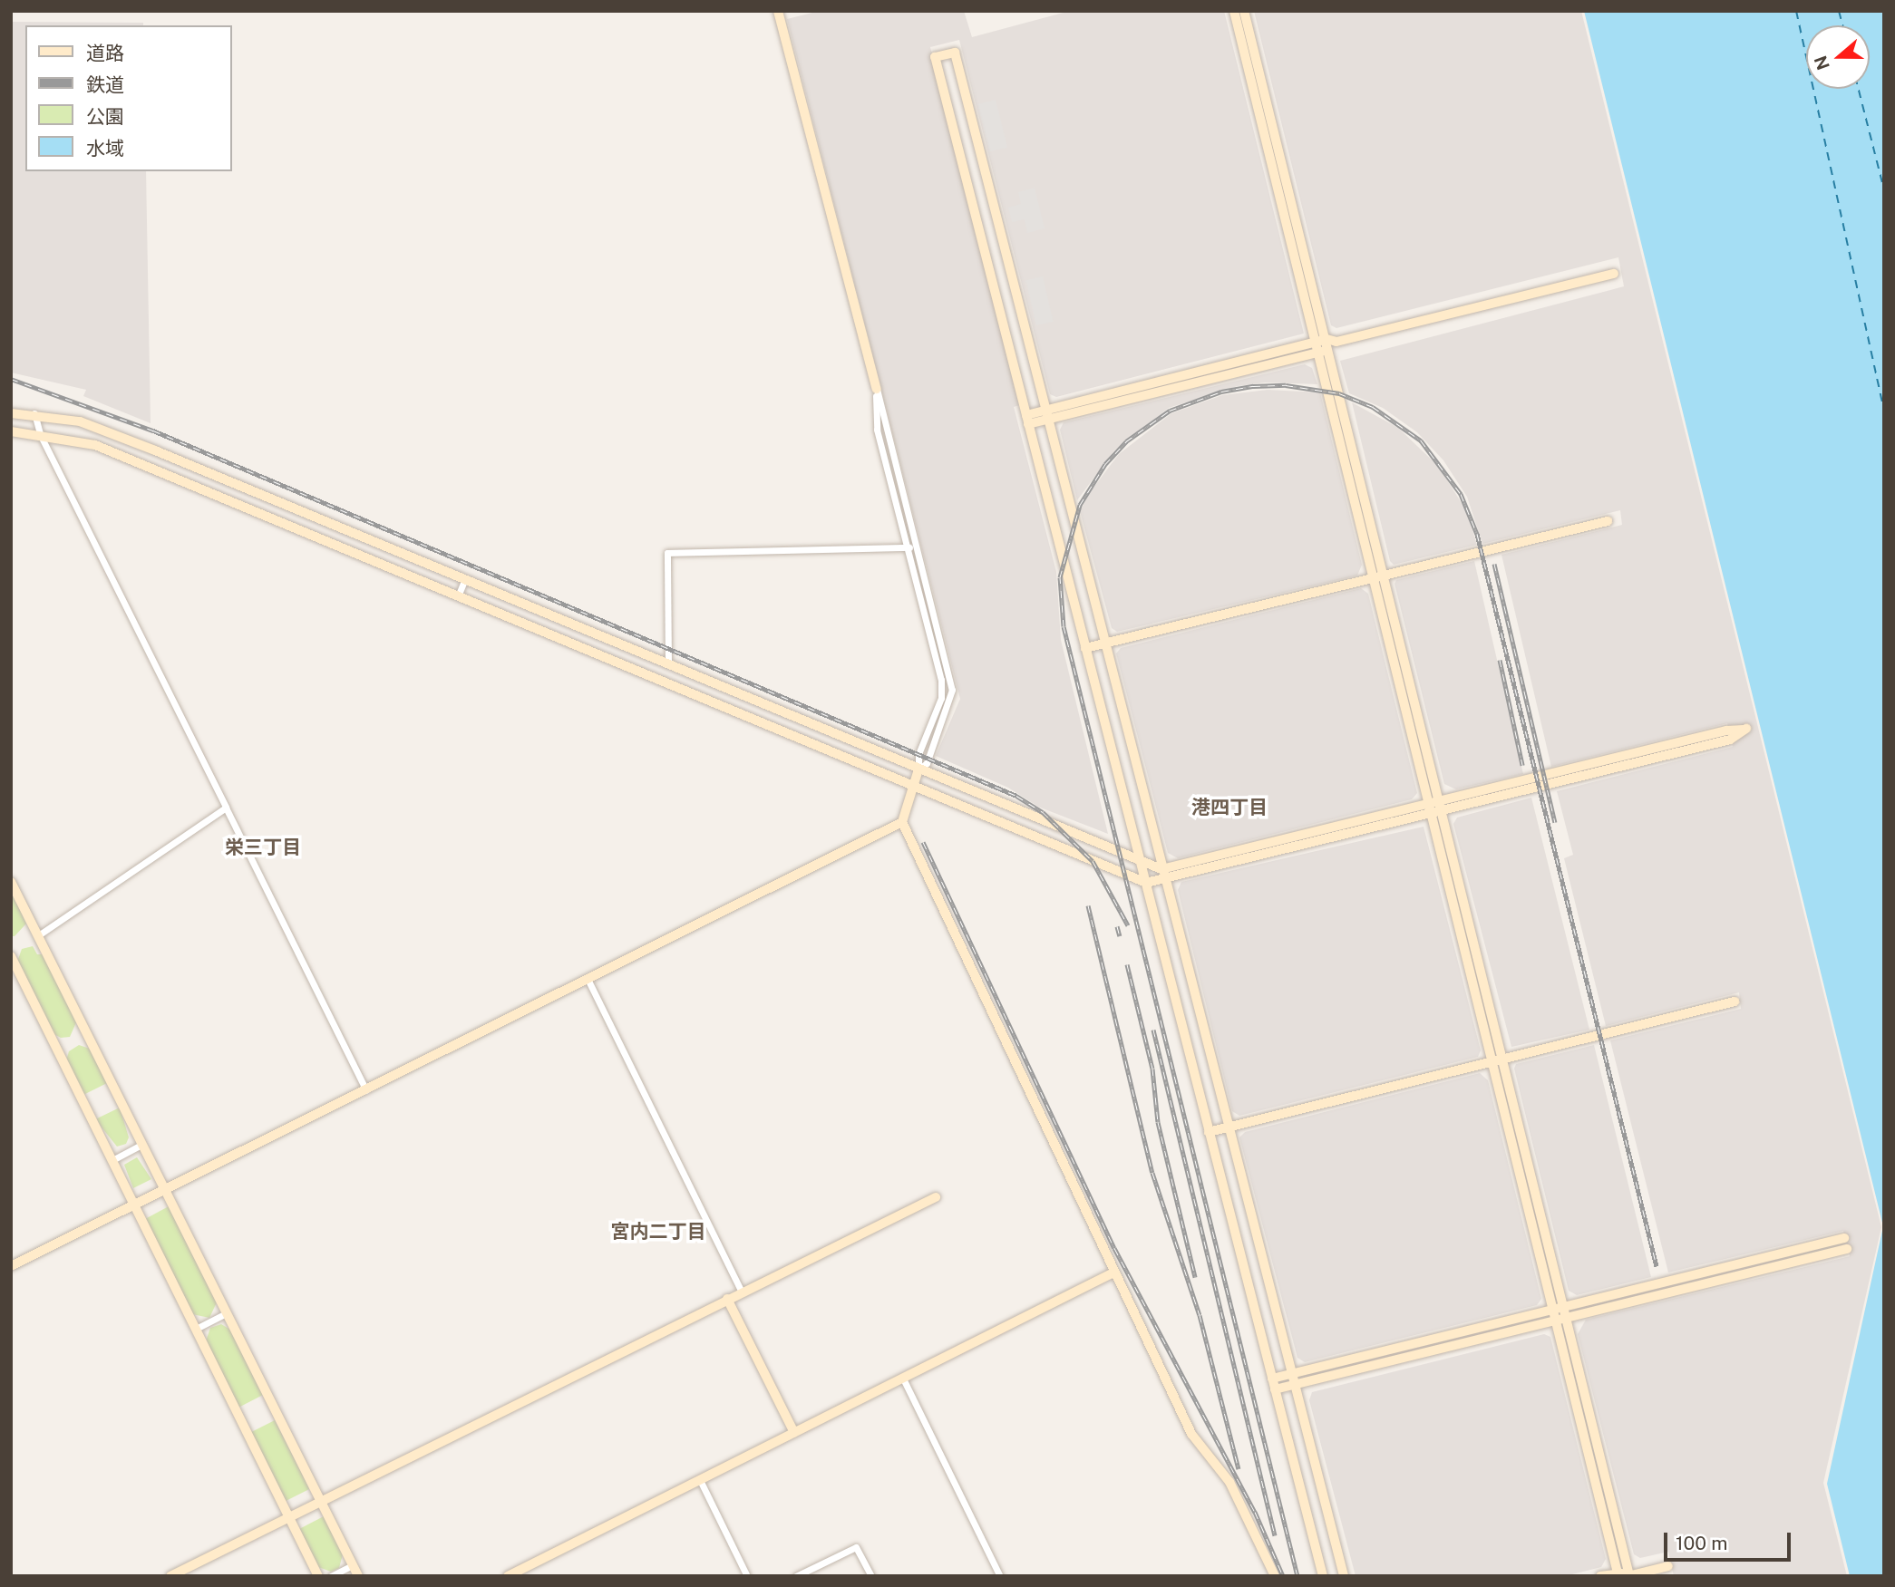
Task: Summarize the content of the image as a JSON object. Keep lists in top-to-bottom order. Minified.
{"districts":["港四丁目","栄三丁目","宮内二丁目"],"legend":["道路","鉄道","公園","水域"],"scale_bar":"100 m","north":"left"}
